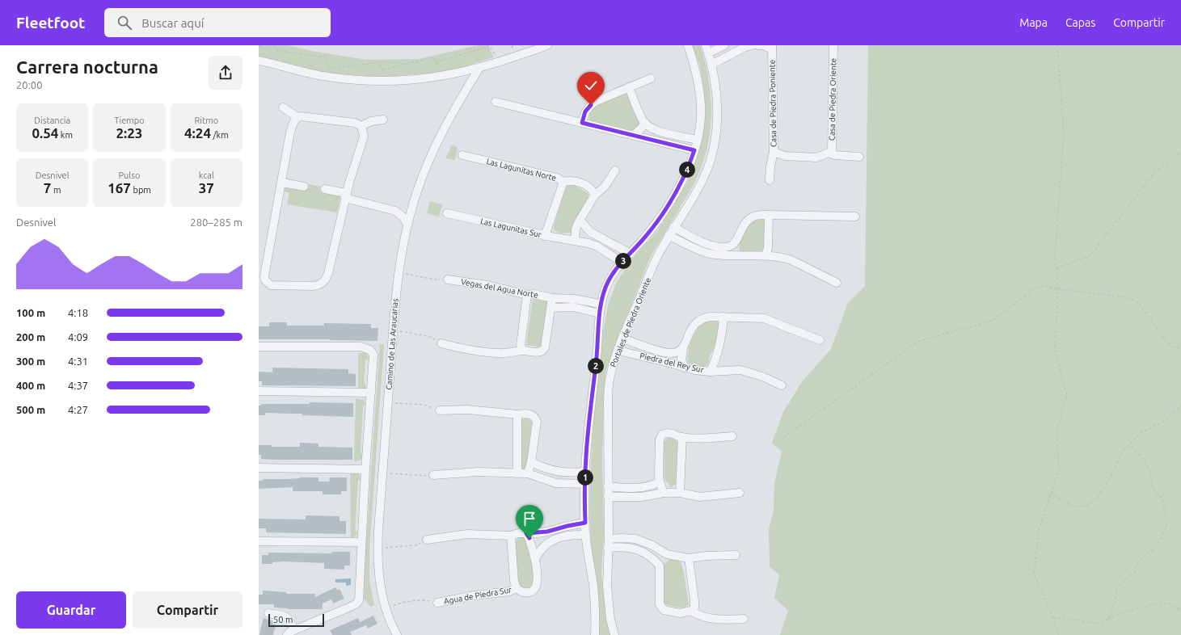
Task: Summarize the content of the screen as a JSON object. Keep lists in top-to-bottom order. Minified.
{"streets":{"street":["Casa de Piedra Oriente","Casa de Piedra Poniente","Las Lagunitas Norte","Las Lagunitas Sur","Vegas del Agua Norte","Portales de Piedra Oriente","Camino de Las Araucarias","Piedra del Rey Sur","Agua de Piedra Sur"]},"crossings":[["Portales de Piedra Oriente","Piedra del Rey Sur"]],"scale_bar":"50 m","page":{"header":"Fleetfoot","search":"Buscar aquí","nav":["Mapa","Capas","Compartir"],"heading":["Carrera nocturna","20:00"],"stats":[["Distancia","0.54 km"],["Tiempo","2:23"],["Ritmo","4:24 /km"],["Desnivel","7 m"],["Pulso","167 bpm"],["kcal","37"]],"pins":["4","3","2","1"],"chart":["Desnivel","280–285 m"],"list":[{"name":"100 m","note":"4:18"},{"name":"200 m","note":"4:09"},{"name":"300 m","note":"4:31"},{"name":"400 m","note":"4:37"},{"name":"500 m","note":"4:27"}],"buttons":["Guardar","Compartir"],"scale":"50 m"}}
